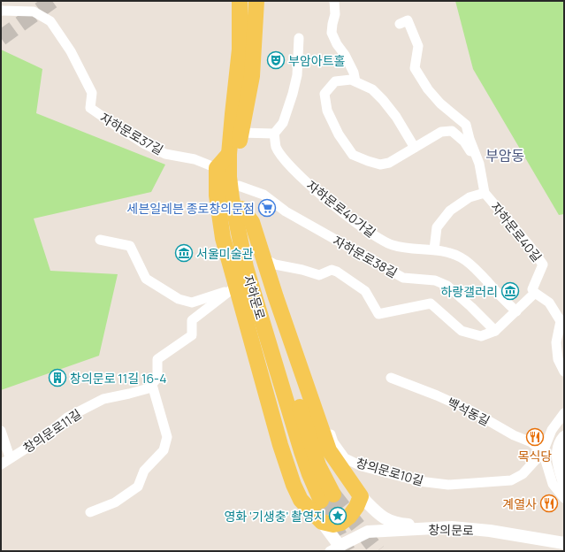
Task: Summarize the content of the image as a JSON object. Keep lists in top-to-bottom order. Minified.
{"streets":{"main road":["자하문로"],"street":["자하문로37길","자하문로40가길","자하문로40길","자하문로38길","백석동길","창의문로11길","창의문로10길","창의문로"]},"crossings":[["자하문로38길","자하문로"],["백석동길","창의문로10길"]],"districts":["부암동"],"places":{"theatre":["부암아트홀"],"supermarket":["세븐일레븐 종로창의문점"],"museum":["서울미술관","하랑갤러리"],"building":["창의문로 11길 16-4"],"restaurant":["목식당","계열사"],"place":["영화 '기생충' 촬영지"]}}
